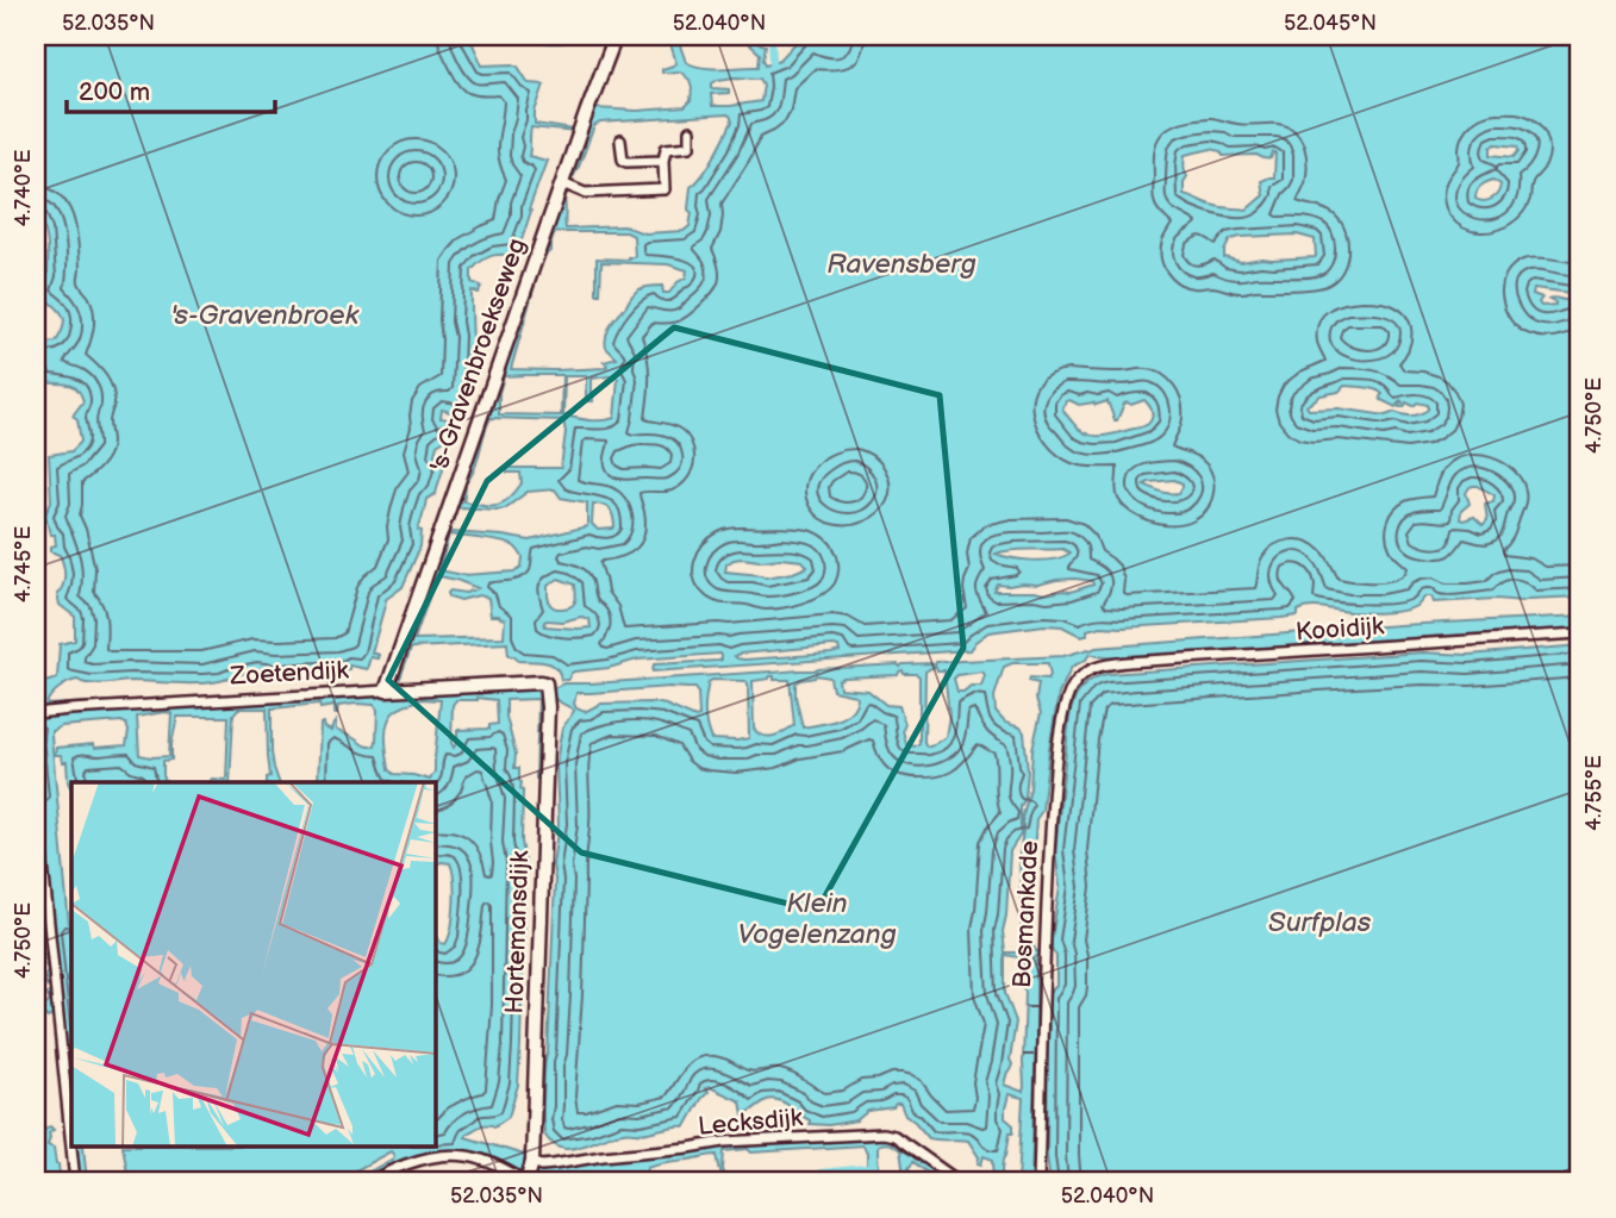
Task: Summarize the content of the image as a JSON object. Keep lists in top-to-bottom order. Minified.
{"streets":{"street":["'s-Gravenbroekseweg","Kooidijk","Zoetendijk","Bosmankade","Hortemansdijk","Lecksdijk"]},"crossings":[["'s-Gravenbroekseweg","Zoetendijk"],["Kooidijk","Bosmankade"],["Zoetendijk","Hortemansdijk"],["Hortemansdijk","Lecksdijk"]],"water":["Ravensberg","'s-Gravenbroek","Klein Vogelenzang","Surfplas"],"scale_bar":"200 m","coordinates":["52.035°N","52.040°N","52.045°N","4.740°E","4.750°E","4.745°E","4.755°E"]}
